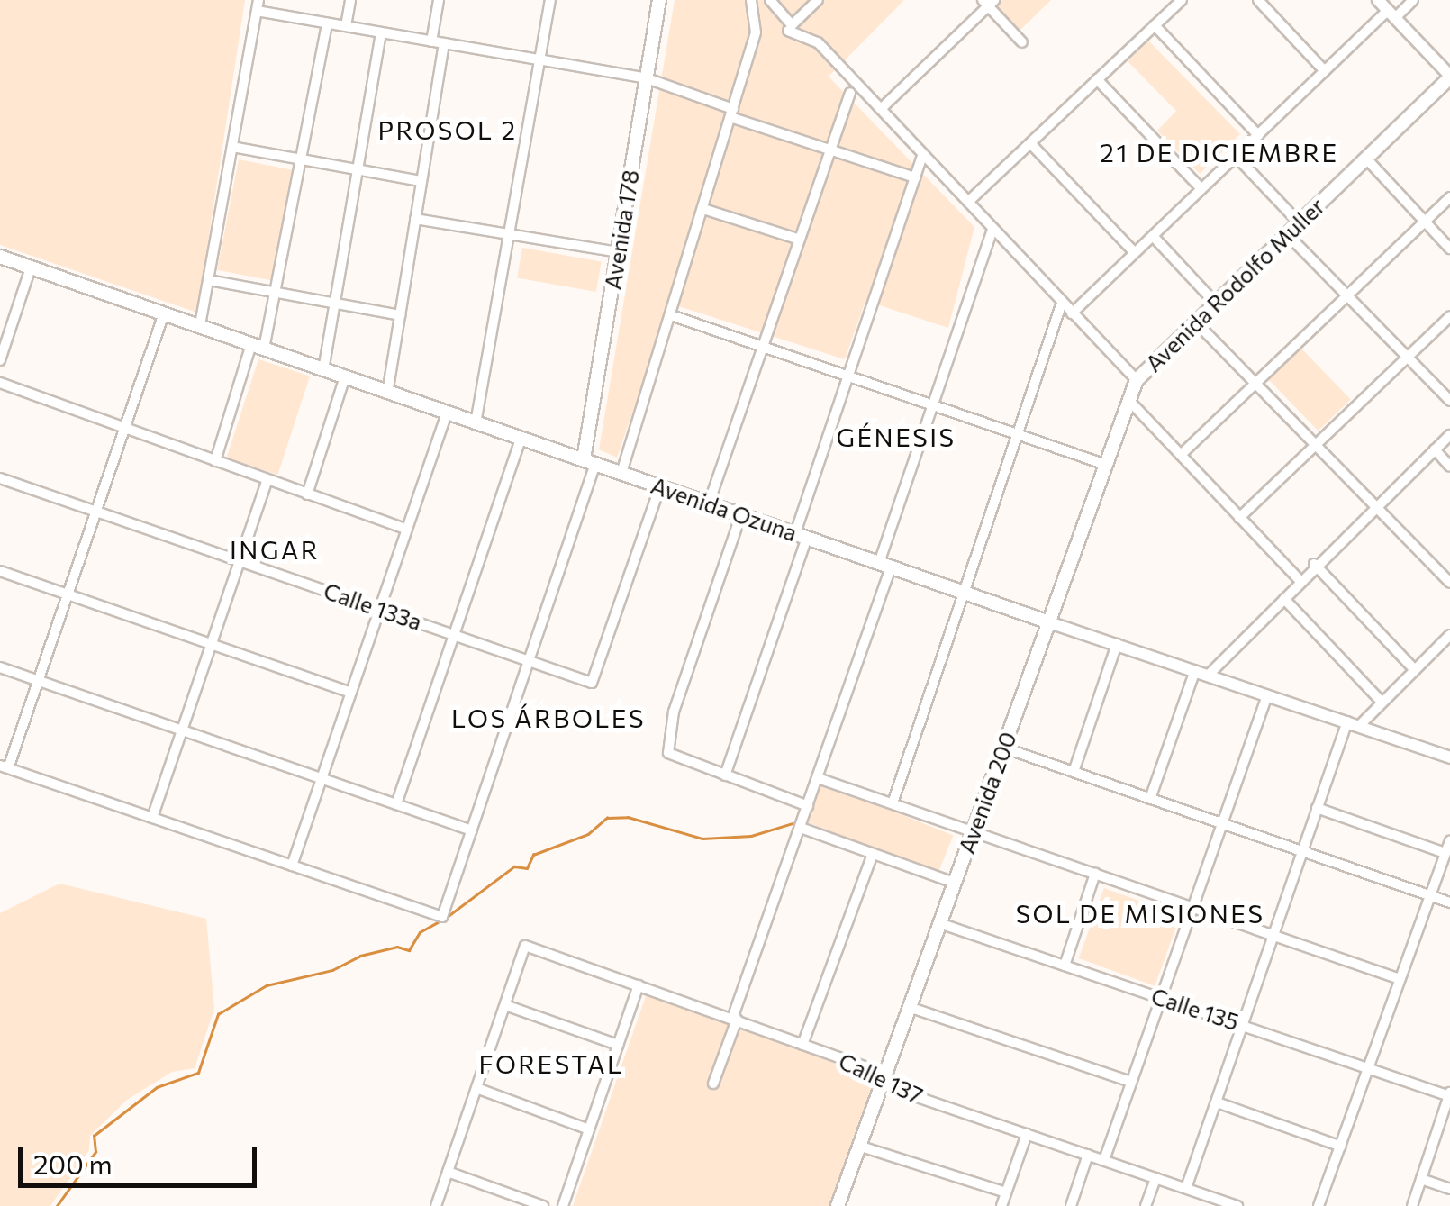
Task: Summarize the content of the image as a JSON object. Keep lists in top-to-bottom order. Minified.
{"streets":{"main road":["Avenida 178","Avenida Rodolfo Muller","Avenida Ozuna","Avenida 200"],"street":["Calle 133a","Calle 135","Calle 137"]},"crossings":[["Avenida 178","Avenida Ozuna"],["Avenida Rodolfo Muller","Avenida 200"],["Avenida Ozuna","Calle 133a"],["Avenida Ozuna","Avenida 200"],["Avenida 200","Calle 135"],["Avenida 200","Calle 137"]],"districts":["PROSOL 2","21 DE DICIEMBRE","GÉNESIS","INGAR","LOS ÁRBOLES","SOL DE MISIONES","FORESTAL"],"scale_bar":"200 m"}
